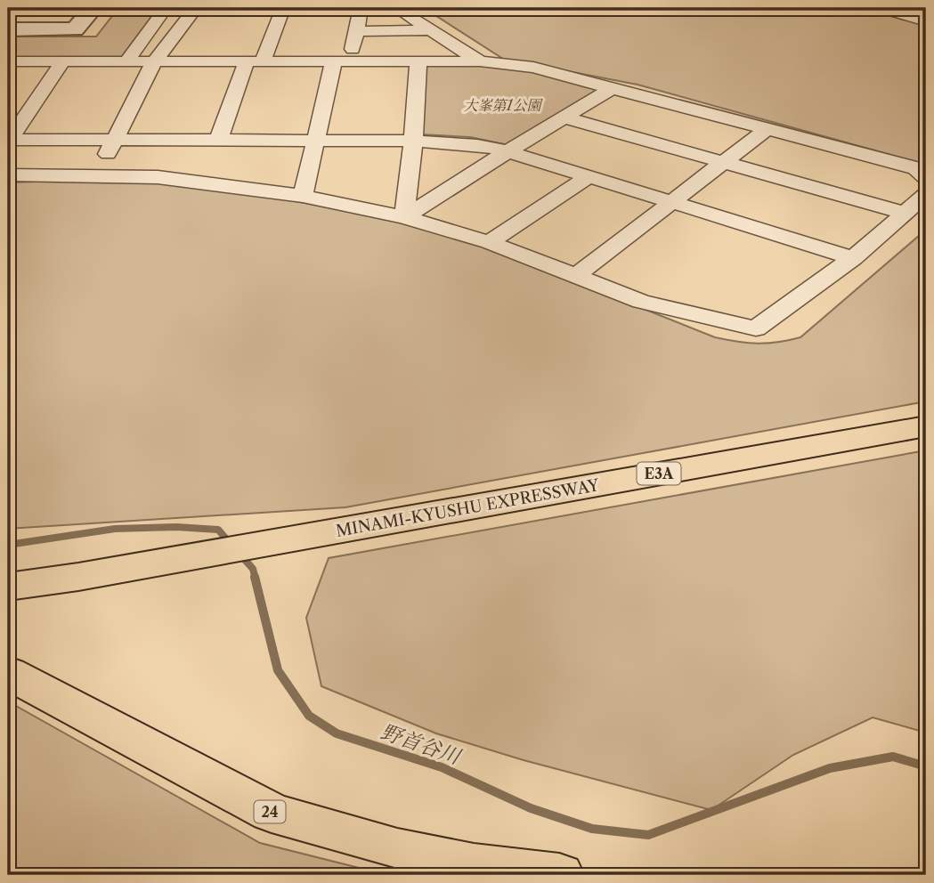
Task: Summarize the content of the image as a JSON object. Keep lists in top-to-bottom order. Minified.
{"streets":{"main road":["E3A","MINAMI-KYUSHU EXPRESSWAY","24"]},"water":["野首谷川"],"parks":["大峯第1公園"]}
